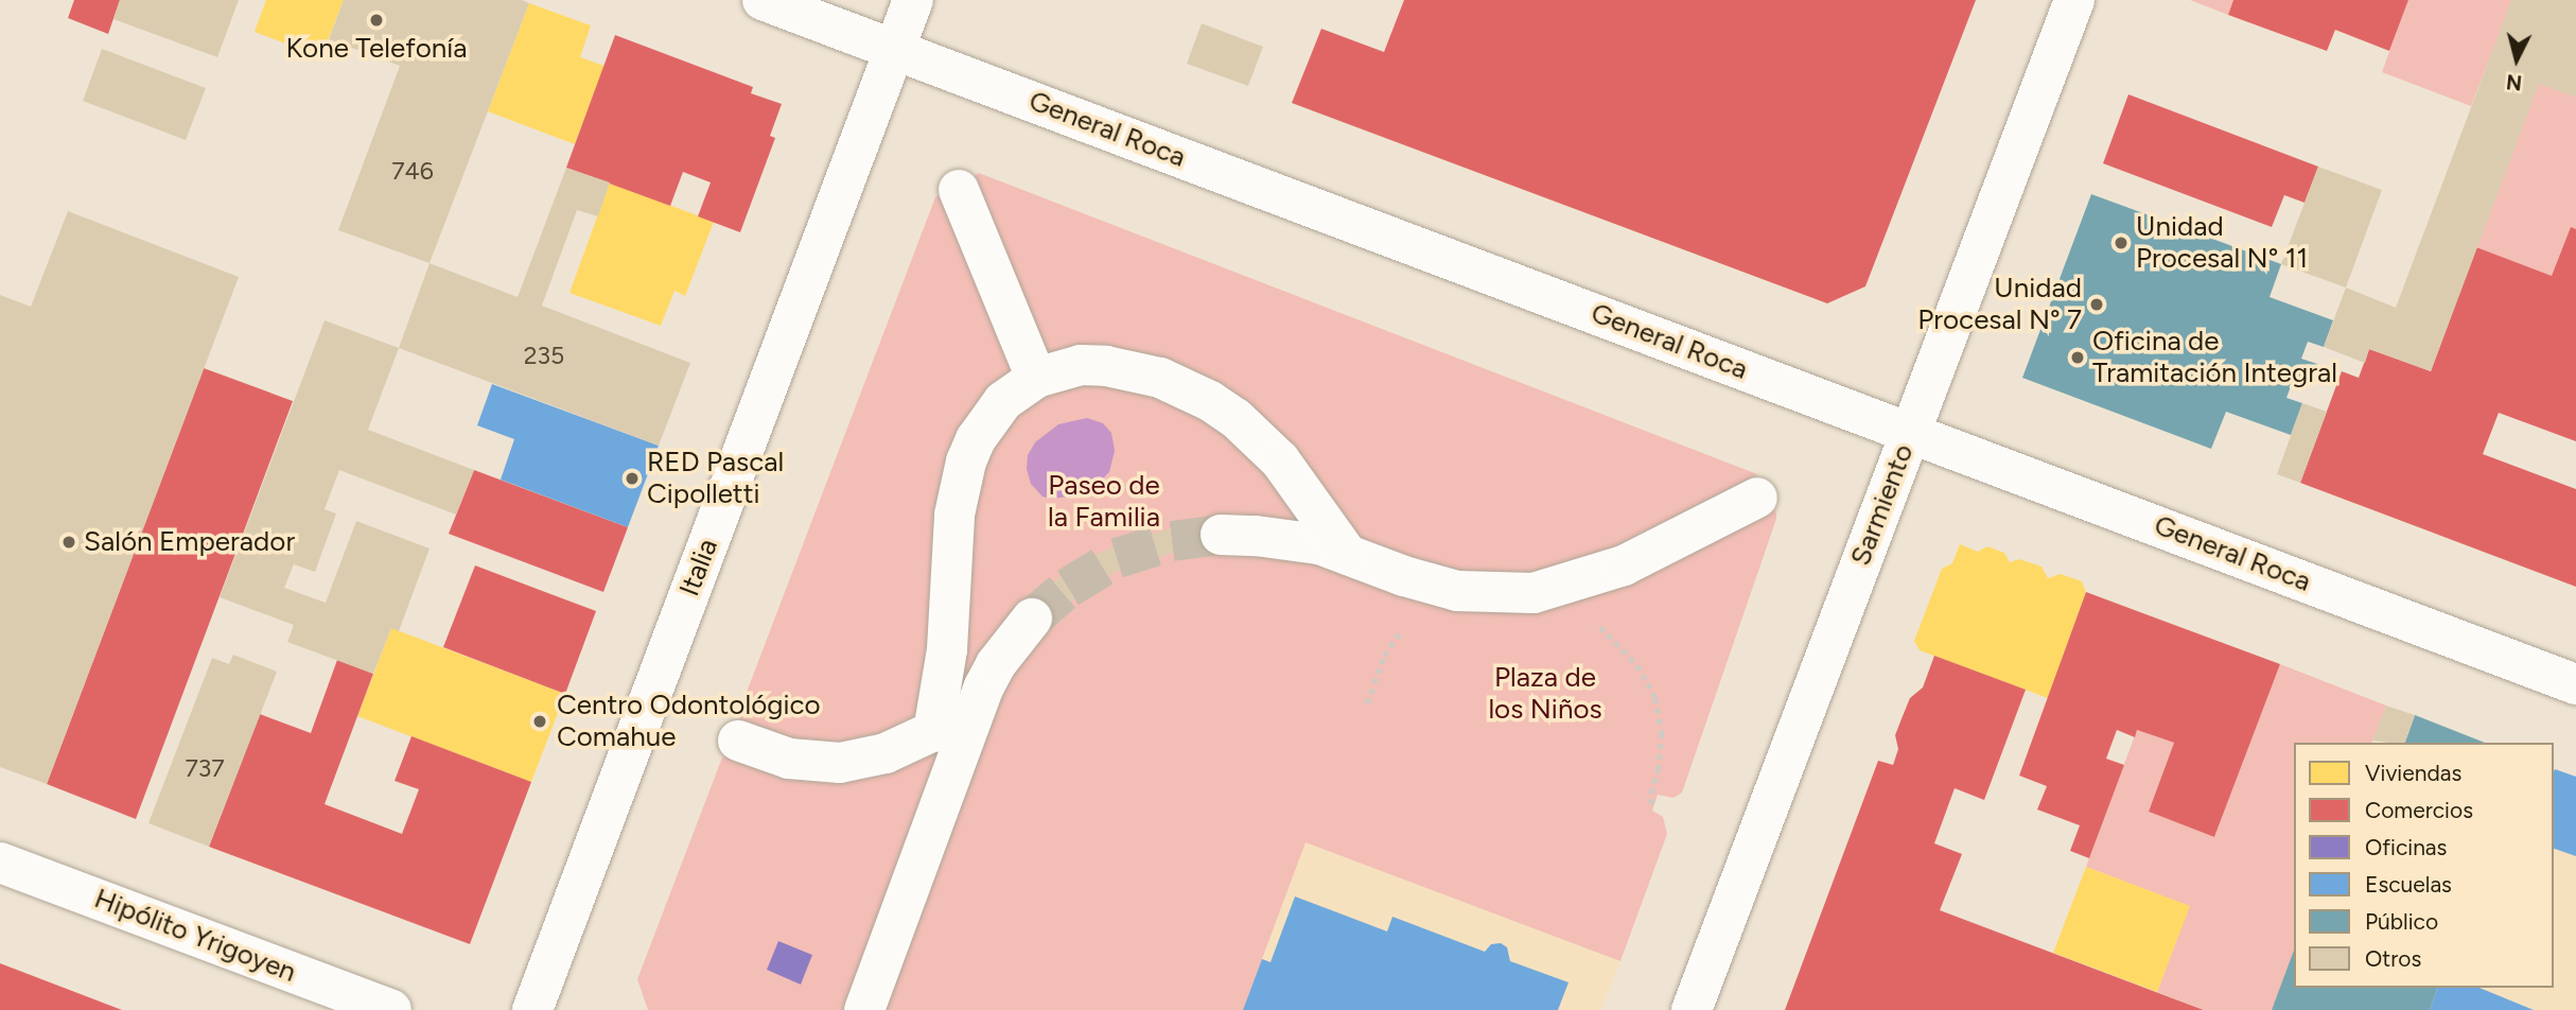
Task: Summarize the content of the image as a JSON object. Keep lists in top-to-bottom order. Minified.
{"streets":{"street":["General Roca","Sarmiento","Italia","Hipólito Yrigoyen"]},"crossings":[["General Roca","Sarmiento"],["General Roca","Italia"]],"parks":["Paseo de la Familia","Plaza de los Niños"],"places":["Kone Telefonía","Unidad Procesal N° 11","Unidad Procesal N° 7","Oficina de Tramitación Integral","RED Pascal Cipolletti","Salón Emperador","Centro Odontológico Comahue"],"house_numbers":["746","235","737"],"legend":["Viviendas","Comercios","Oficinas","Escuelas","Público","Otros"],"north":"bottom"}
